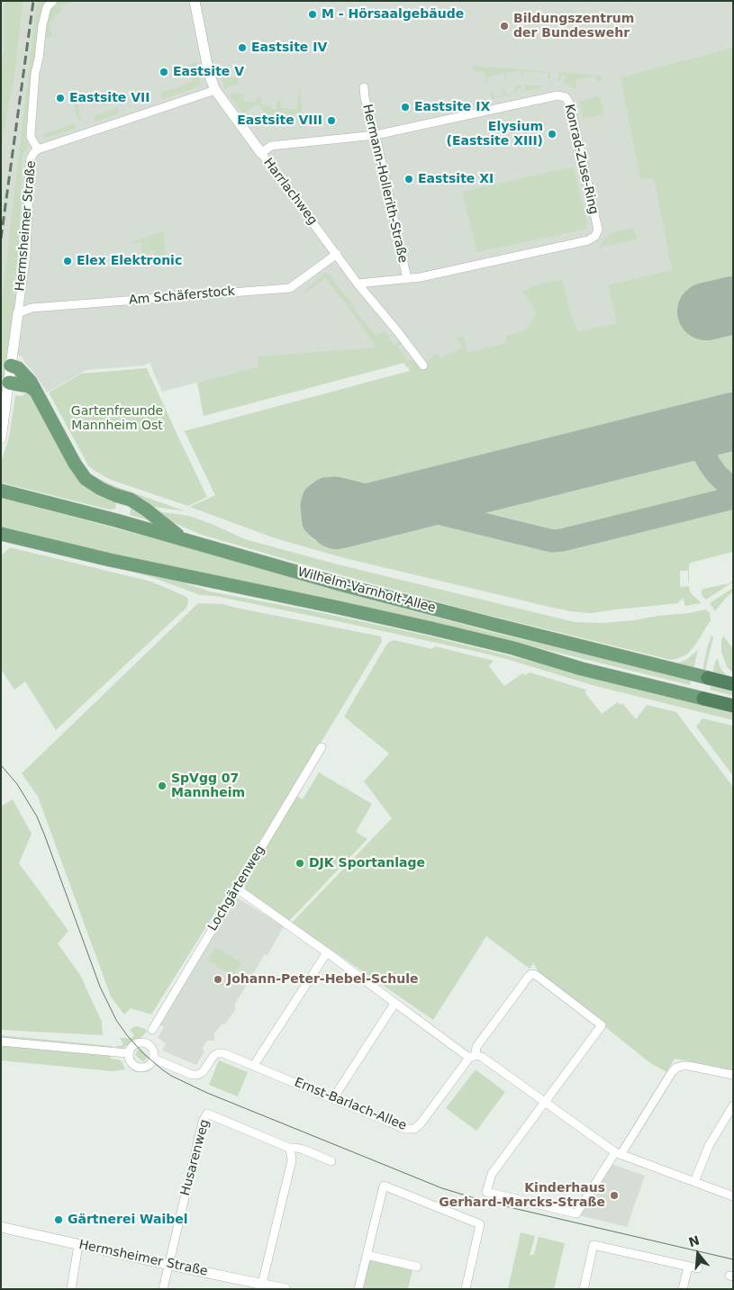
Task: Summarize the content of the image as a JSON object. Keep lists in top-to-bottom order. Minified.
{"streets":{"highway":["Wilhelm-Varnholt-Allee"],"street":["Konrad-Zuse-Ring","Hermann-Hollerith-Straße","Harrlachweg","Hermsheimer Straße","Am Schäferstock","Lochgärtenweg","Ernst-Barlach-Allee","Husarenweg"]},"crossings":[["Konrad-Zuse-Ring","Hermann-Hollerith-Straße"],["Konrad-Zuse-Ring","Harrlachweg"],["Harrlachweg","Hermsheimer Straße"],["Harrlachweg","Am Schäferstock"],["Hermsheimer Straße","Am Schäferstock"],["Hermsheimer Straße","Husarenweg"]],"parks":["Gartenfreunde Mannheim Ost"],"places":["M - Hörsaalgebäude","Bildungszentrum der Bundeswehr","Eastsite IV","Eastsite V","Eastsite VII","Eastsite IX","Eastsite VIII","Elysium (Eastsite XIII)","Eastsite XI","Elex Elektronic","SpVgg 07 Mannheim","DJK Sportanlage","Johann-Peter-Hebel-Schule","Kinderhaus Gerhard-Marcks-Straße","Gärtnerei Waibel"],"north":"top"}
